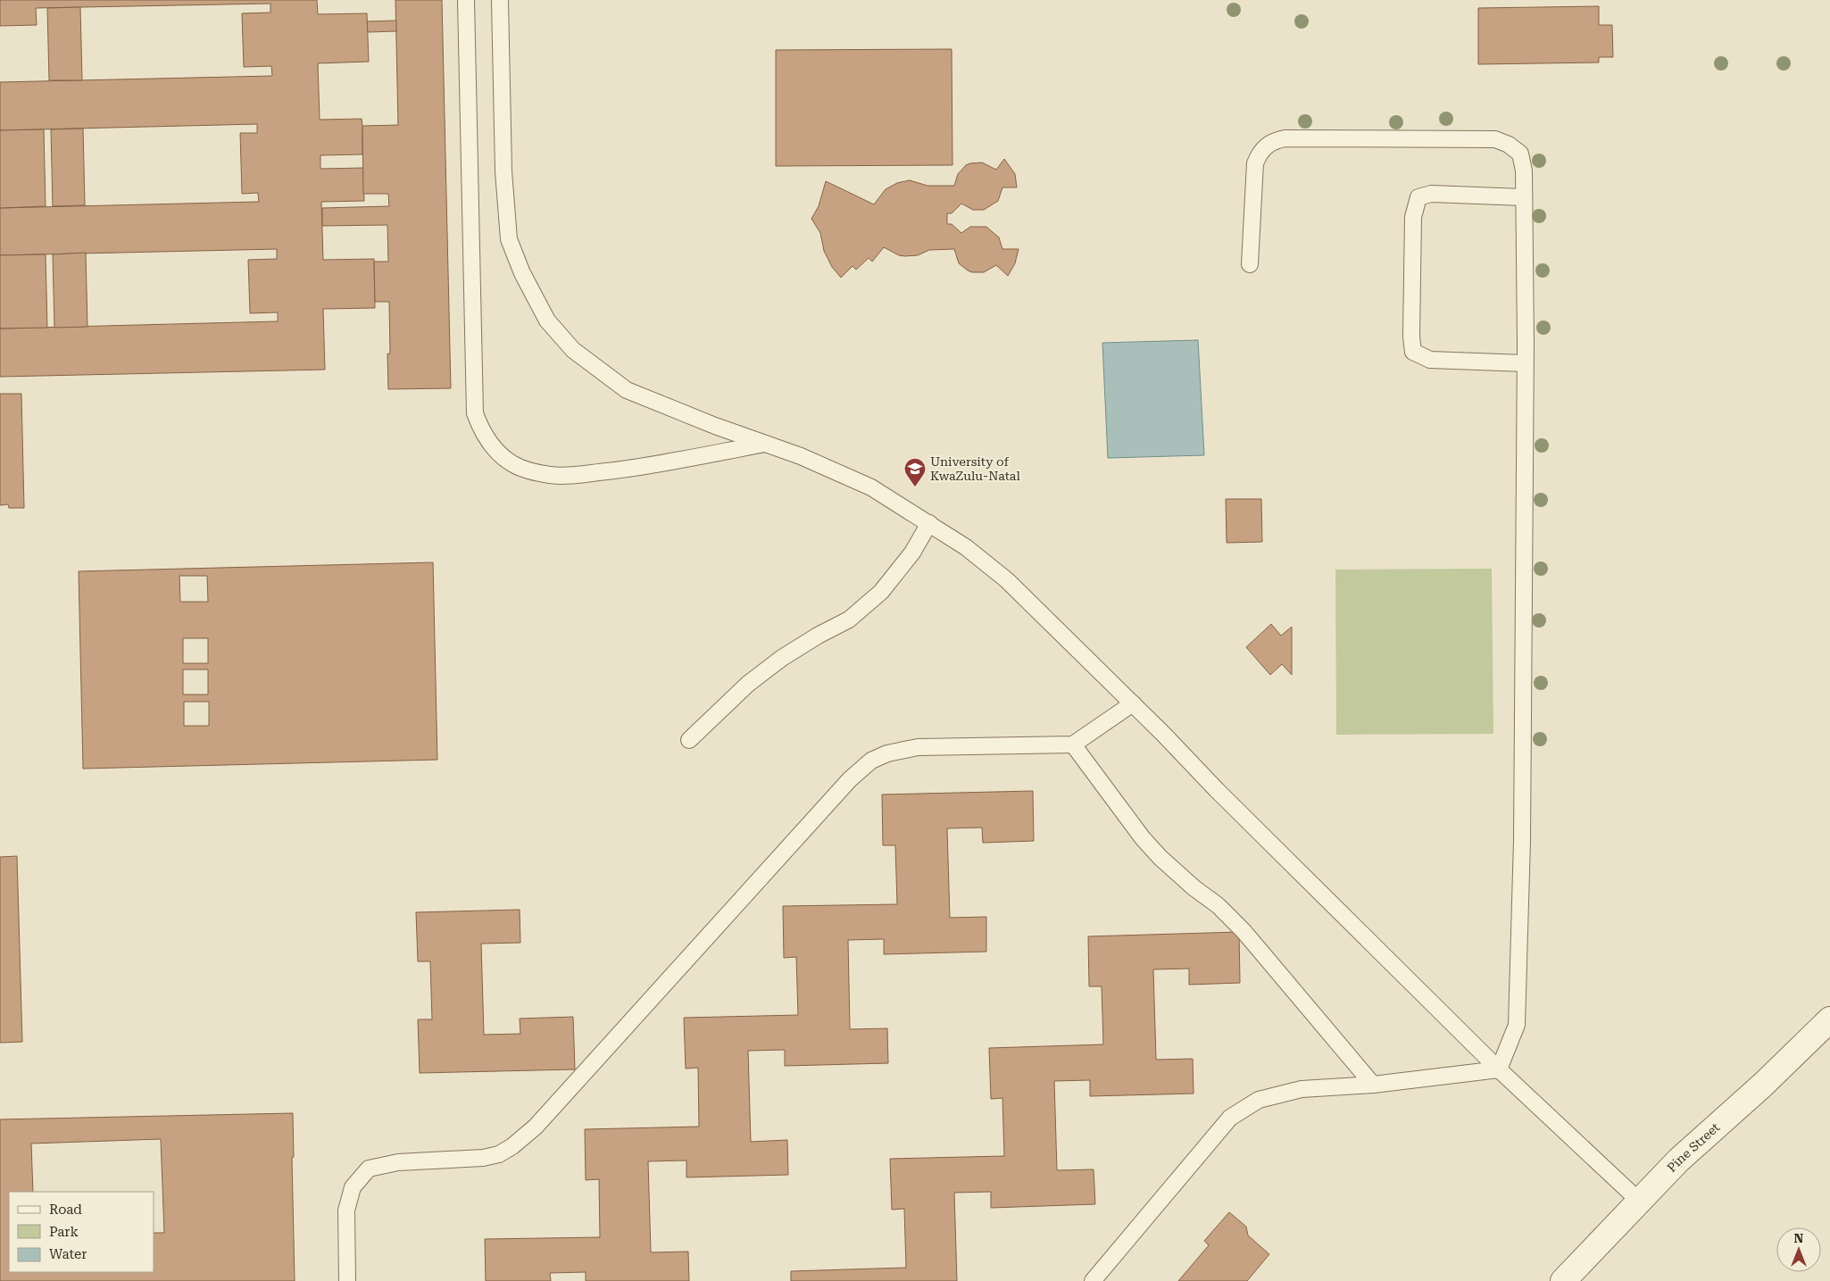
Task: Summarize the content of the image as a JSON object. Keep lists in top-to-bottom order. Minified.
{"streets":{"street":["Pine Street"]},"places":{"school or university":["University of KwaZulu-Natal"]},"legend":["Road","Park","Water"],"north":"top"}
